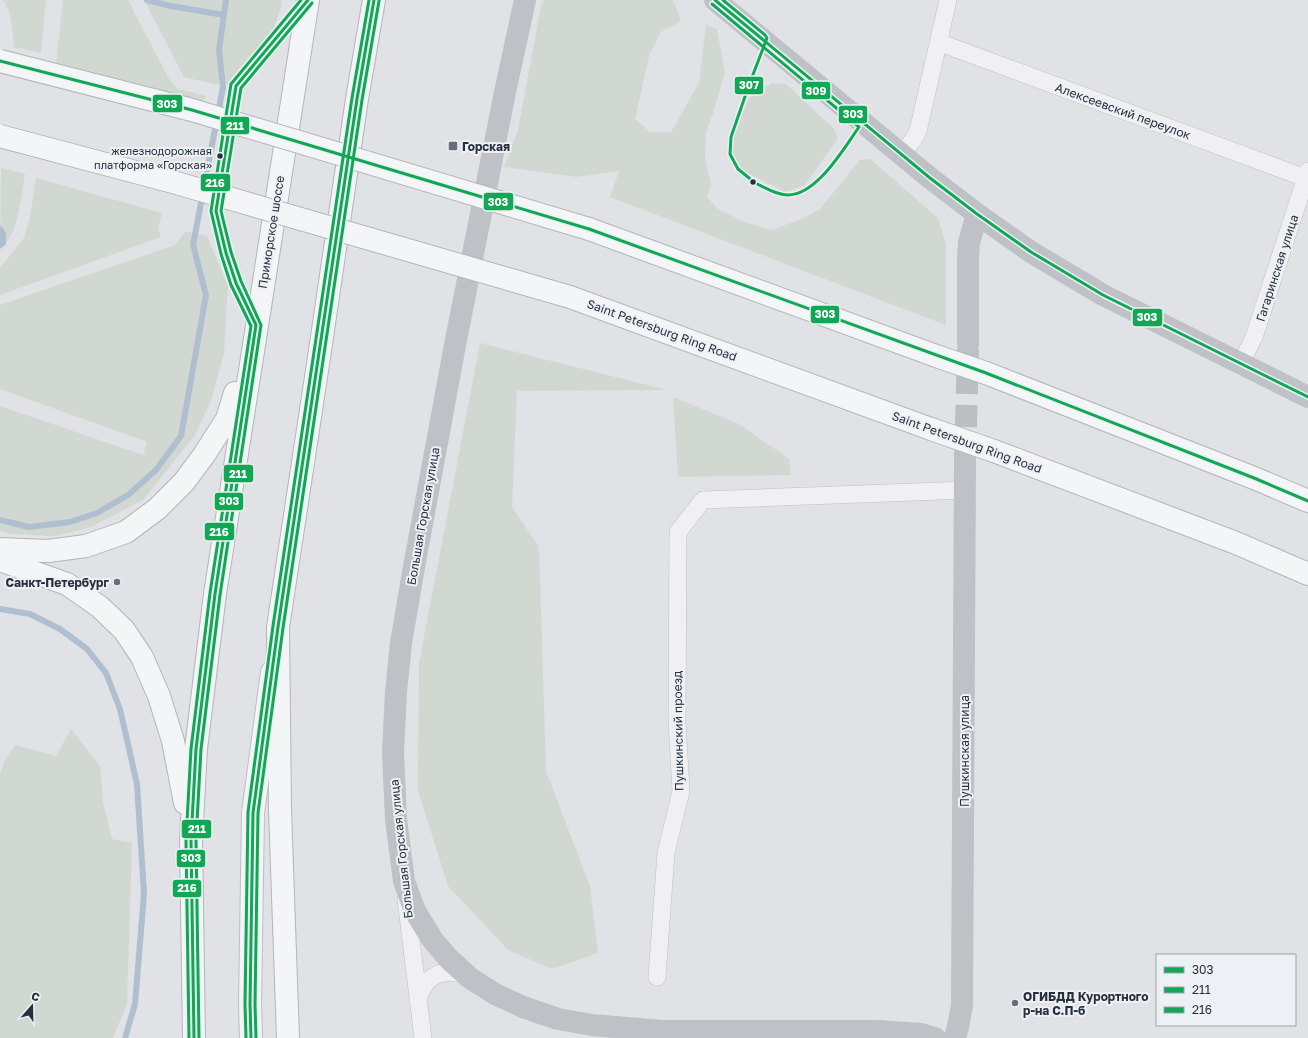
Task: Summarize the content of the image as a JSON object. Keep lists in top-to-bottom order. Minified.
{"streets":{"main road":["Приморское шоссе","Saint Petersburg Ring Road","Большая Горская улица","Пушкинская улица"],"street":["Алексеевский переулок","Гагаринская улица","Пушкинский проезд"]},"crossings":[["Алексеевский переулок","Гагаринская улица"],["Пушкинский проезд","Пушкинская улица"]],"places":{"transit":["Горская"],"other":["железнодорожная платформа «Горская»","Санкт-Петербург","ОГИБДД Курортного р-на С.П-б"]},"lines":["transit line 303","transit line 216","transit line 307","transit line 211","transit line 309"],"legend":["303","211","216"],"north":"top"}
